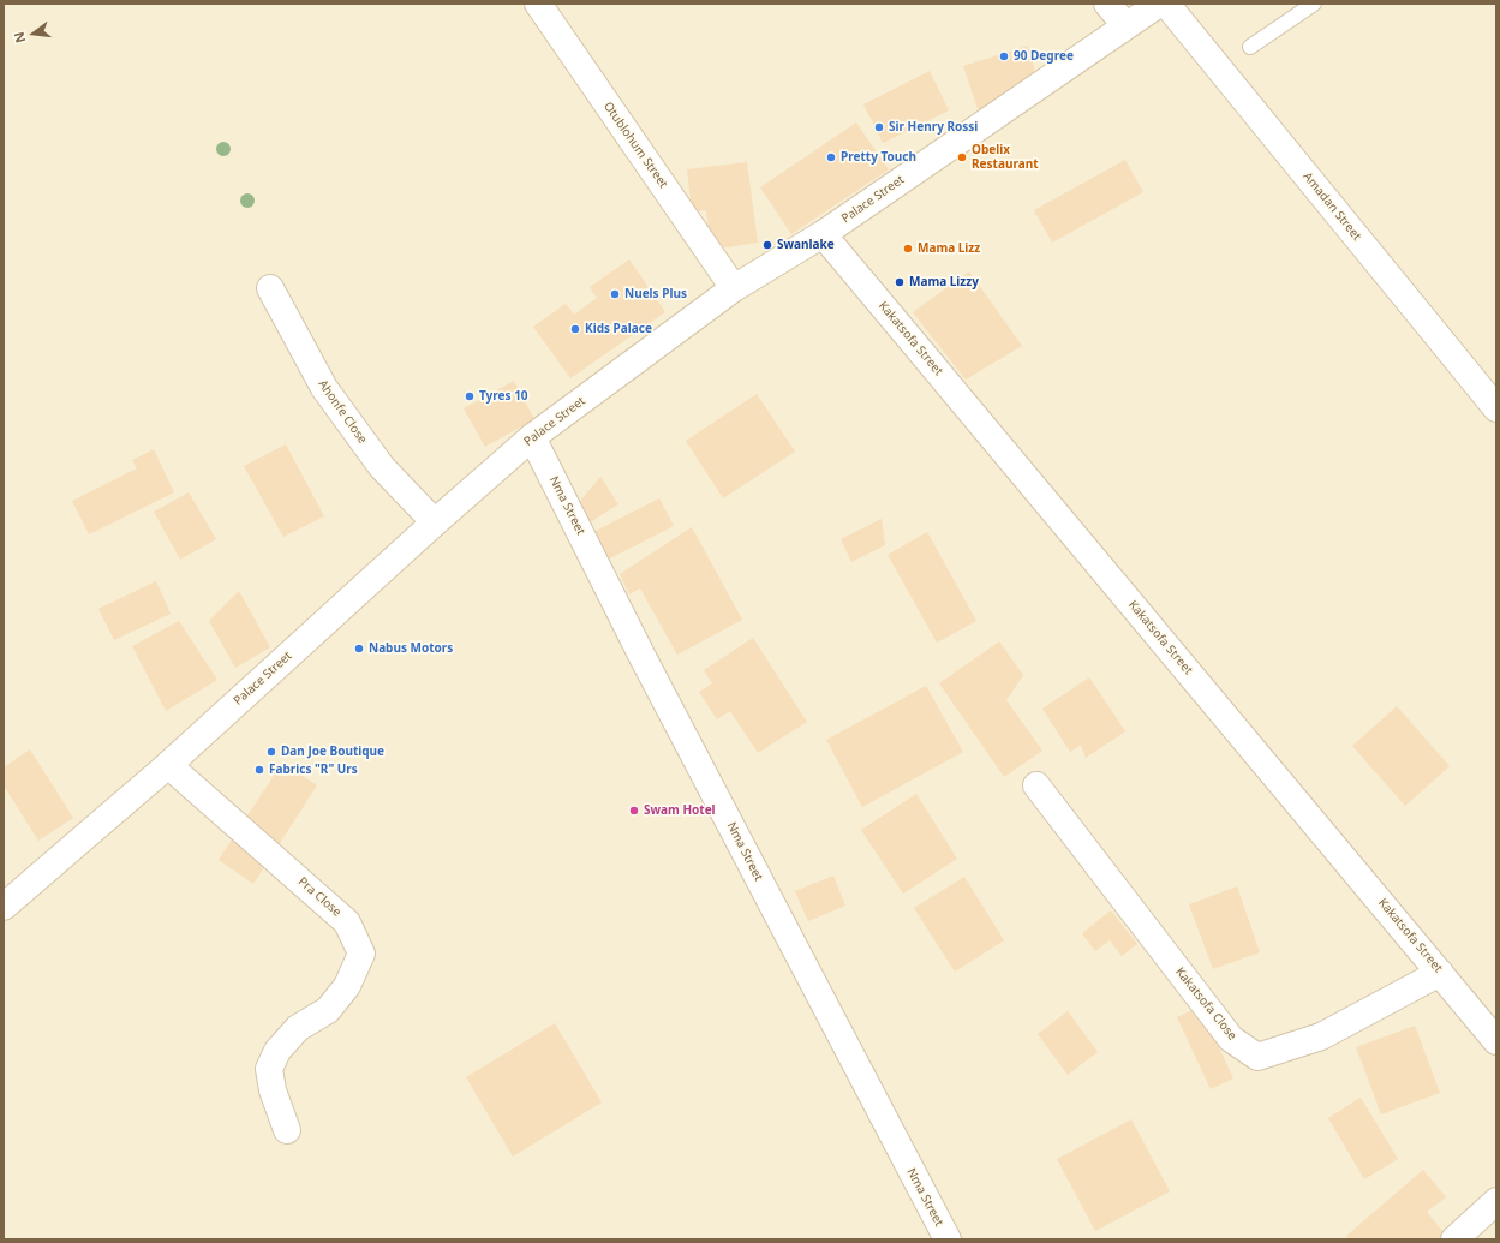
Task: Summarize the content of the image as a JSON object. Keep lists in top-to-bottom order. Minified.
{"streets":{"street":["Otublohum Street","Palace Street","Amadan Street","Kakatsofa Street","Ahonfe Close","Nma Street","Pra Close","Kakatsofa Close"]},"crossings":[["Otublohum Street","Palace Street"],["Palace Street","Kakatsofa Street"],["Palace Street","Ahonfe Close"],["Palace Street","Nma Street"],["Palace Street","Pra Close"],["Kakatsofa Street","Kakatsofa Close"]],"places":["90 Degree","Sir Henry Rossi","Pretty Touch","Obelix Restaurant","Swanlake","Mama Lizz","Mama Lizzy","Nuels Plus","Kids Palace","Tyres 10","Nabus Motors","Dan Joe Boutique","Fabrics \"R\" Urs","Swam Hotel"],"north":"left"}
